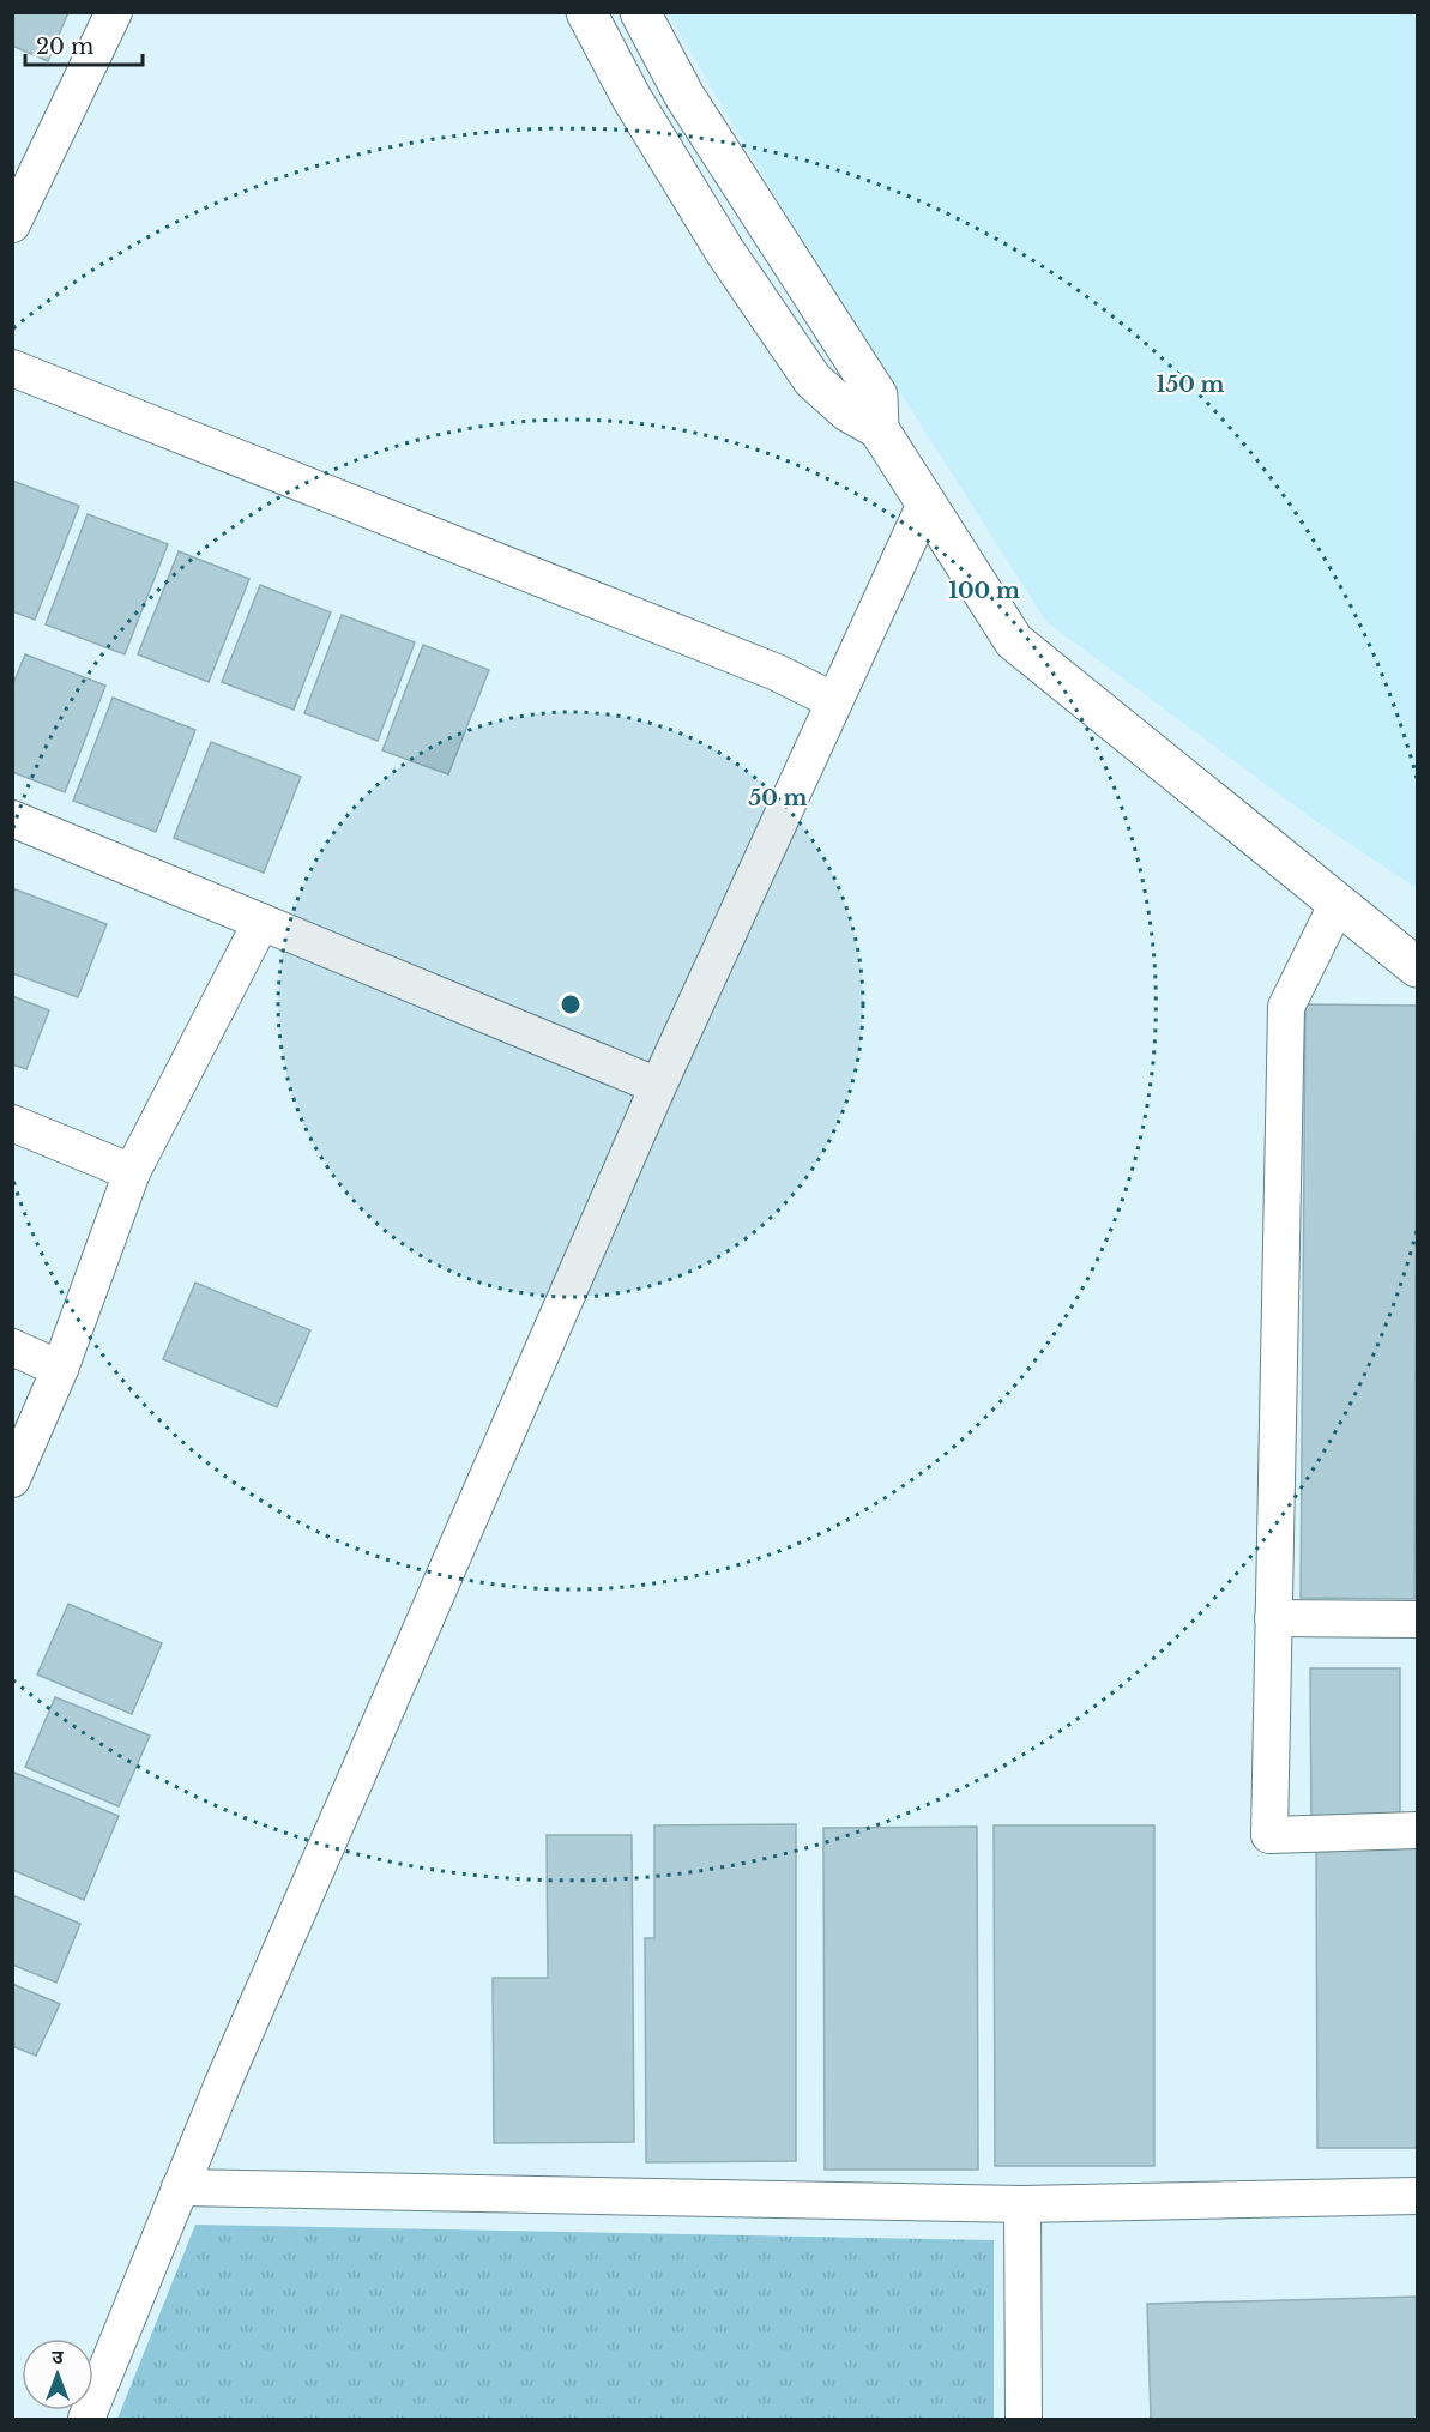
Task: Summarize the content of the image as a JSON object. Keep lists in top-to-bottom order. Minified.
{"scale_bar":"20 m","north":"top","rings":["150 m","100 m","50 m"]}
